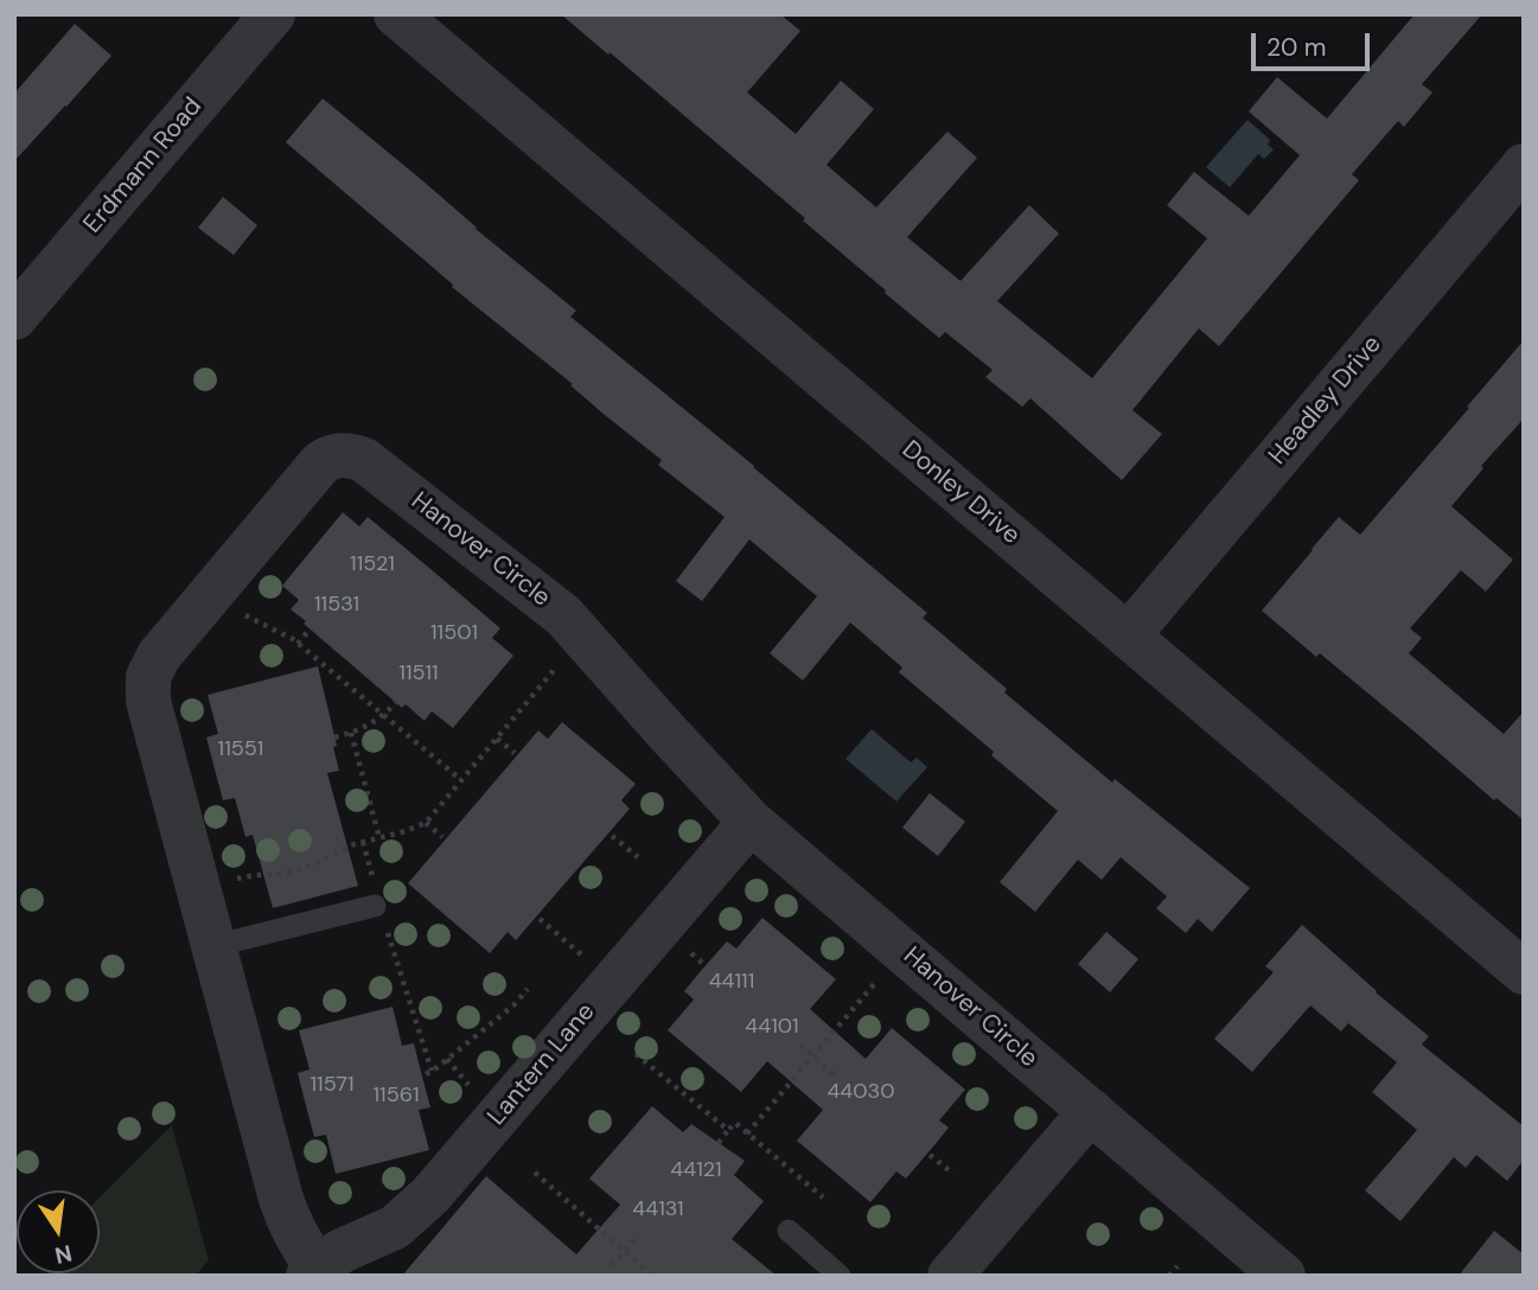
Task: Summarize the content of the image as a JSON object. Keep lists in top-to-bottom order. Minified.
{"streets":{"street":["Erdmann Road","Headley Drive","Donley Drive","Hanover Circle","Lantern Lane"]},"crossings":[["Headley Drive","Donley Drive"],["Hanover Circle","Lantern Lane"]],"house_numbers":["11521","11531","11501","11511","11551","44111","44101","11571","44030","11561","44121","44131"],"scale_bar":"20 m","north":"bottom"}
